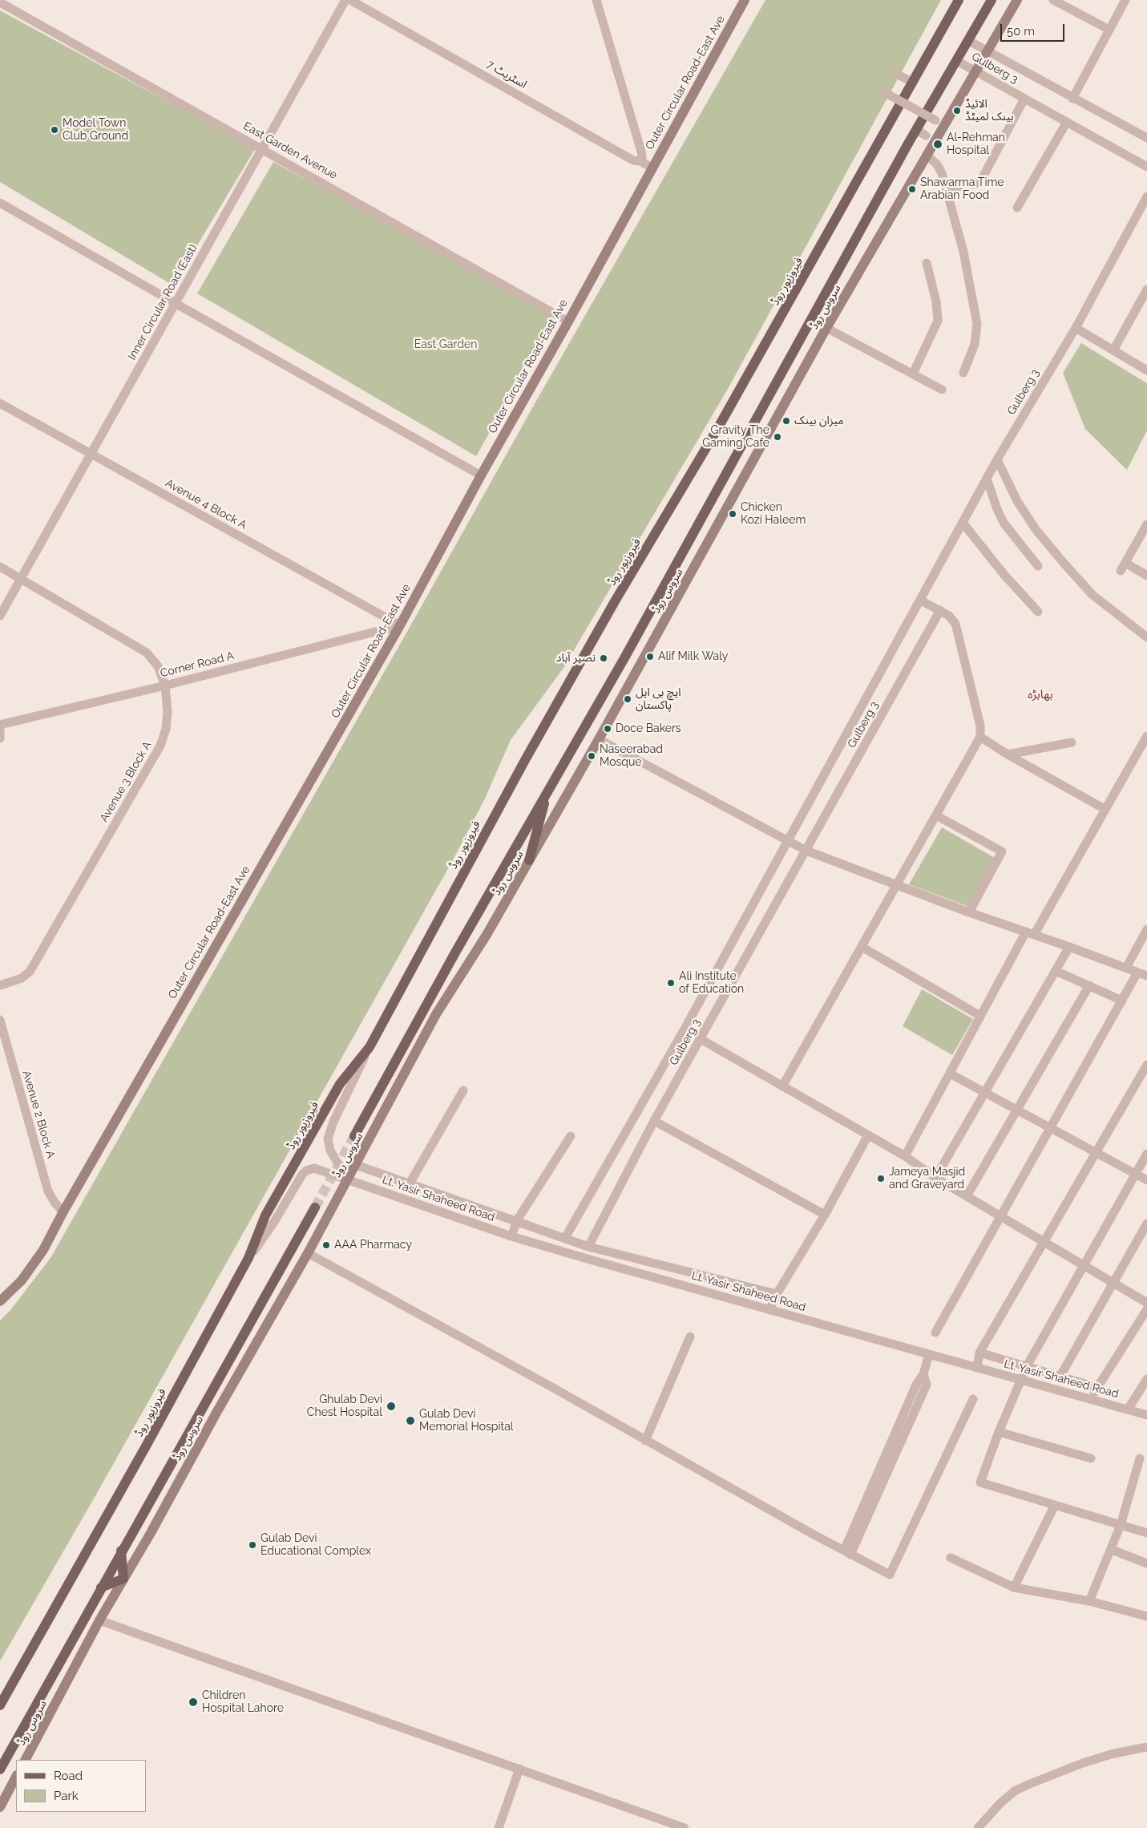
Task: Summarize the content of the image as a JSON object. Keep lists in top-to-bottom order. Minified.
{"streets":{"main road":["فیروزپور روڈ"],"street":["Gulberg 3","اسٹریٹ 7","Outer Circular Road-East Ave","East Garden Avenue","Inner Circular Road (East)","سروس روڈ","Avenue 4 Block A","Corner Road A","Avenue 3 Block A","Avenue 2 Block A","Lt. Yasir Shaheed Road"]},"crossings":[["Gulberg 3","سروس روڈ"],["اسٹریٹ 7","Outer Circular Road-East Ave"],["Outer Circular Road-East Ave","East Garden Avenue"],["Outer Circular Road-East Ave","Avenue 4 Block A"],["Outer Circular Road-East Ave","Corner Road A"],["Outer Circular Road-East Ave","Avenue 2 Block A"],["East Garden Avenue","Inner Circular Road (East)"],["فیروزپور روڈ","Lt. Yasir Shaheed Road"],["Inner Circular Road (East)","Avenue 4 Block A"],["Inner Circular Road (East)","Avenue 3 Block A"],["سروس روڈ","Lt. Yasir Shaheed Road"],["Avenue 4 Block A","Corner Road A"],["Corner Road A","Avenue 3 Block A"]],"districts":["بھابڑہ"],"parks":["East Garden"],"places":["الائیڈ بینک لمیٹڈ","Model Town Club Ground","Al-Rehman Hospital","Shawarma Time Arabian Food","میزان بینک","Gravity The Gaming Cafe","Chicken Kozi Haleem","Alif Milk Waly","نصیر آباد","ایچ بی ایل پاکستان","Doce Bakers","Naseerabad Mosque","Ali Institute of Education","Jameya Masjid and Graveyard","AAA Pharmacy","Ghulab Devi Chest Hospital","Gulab Devi Memorial Hospital","Gulab Devi Educational Complex","Children Hospital Lahore"],"legend":["Road","Park"],"scale_bar":"50 m"}
